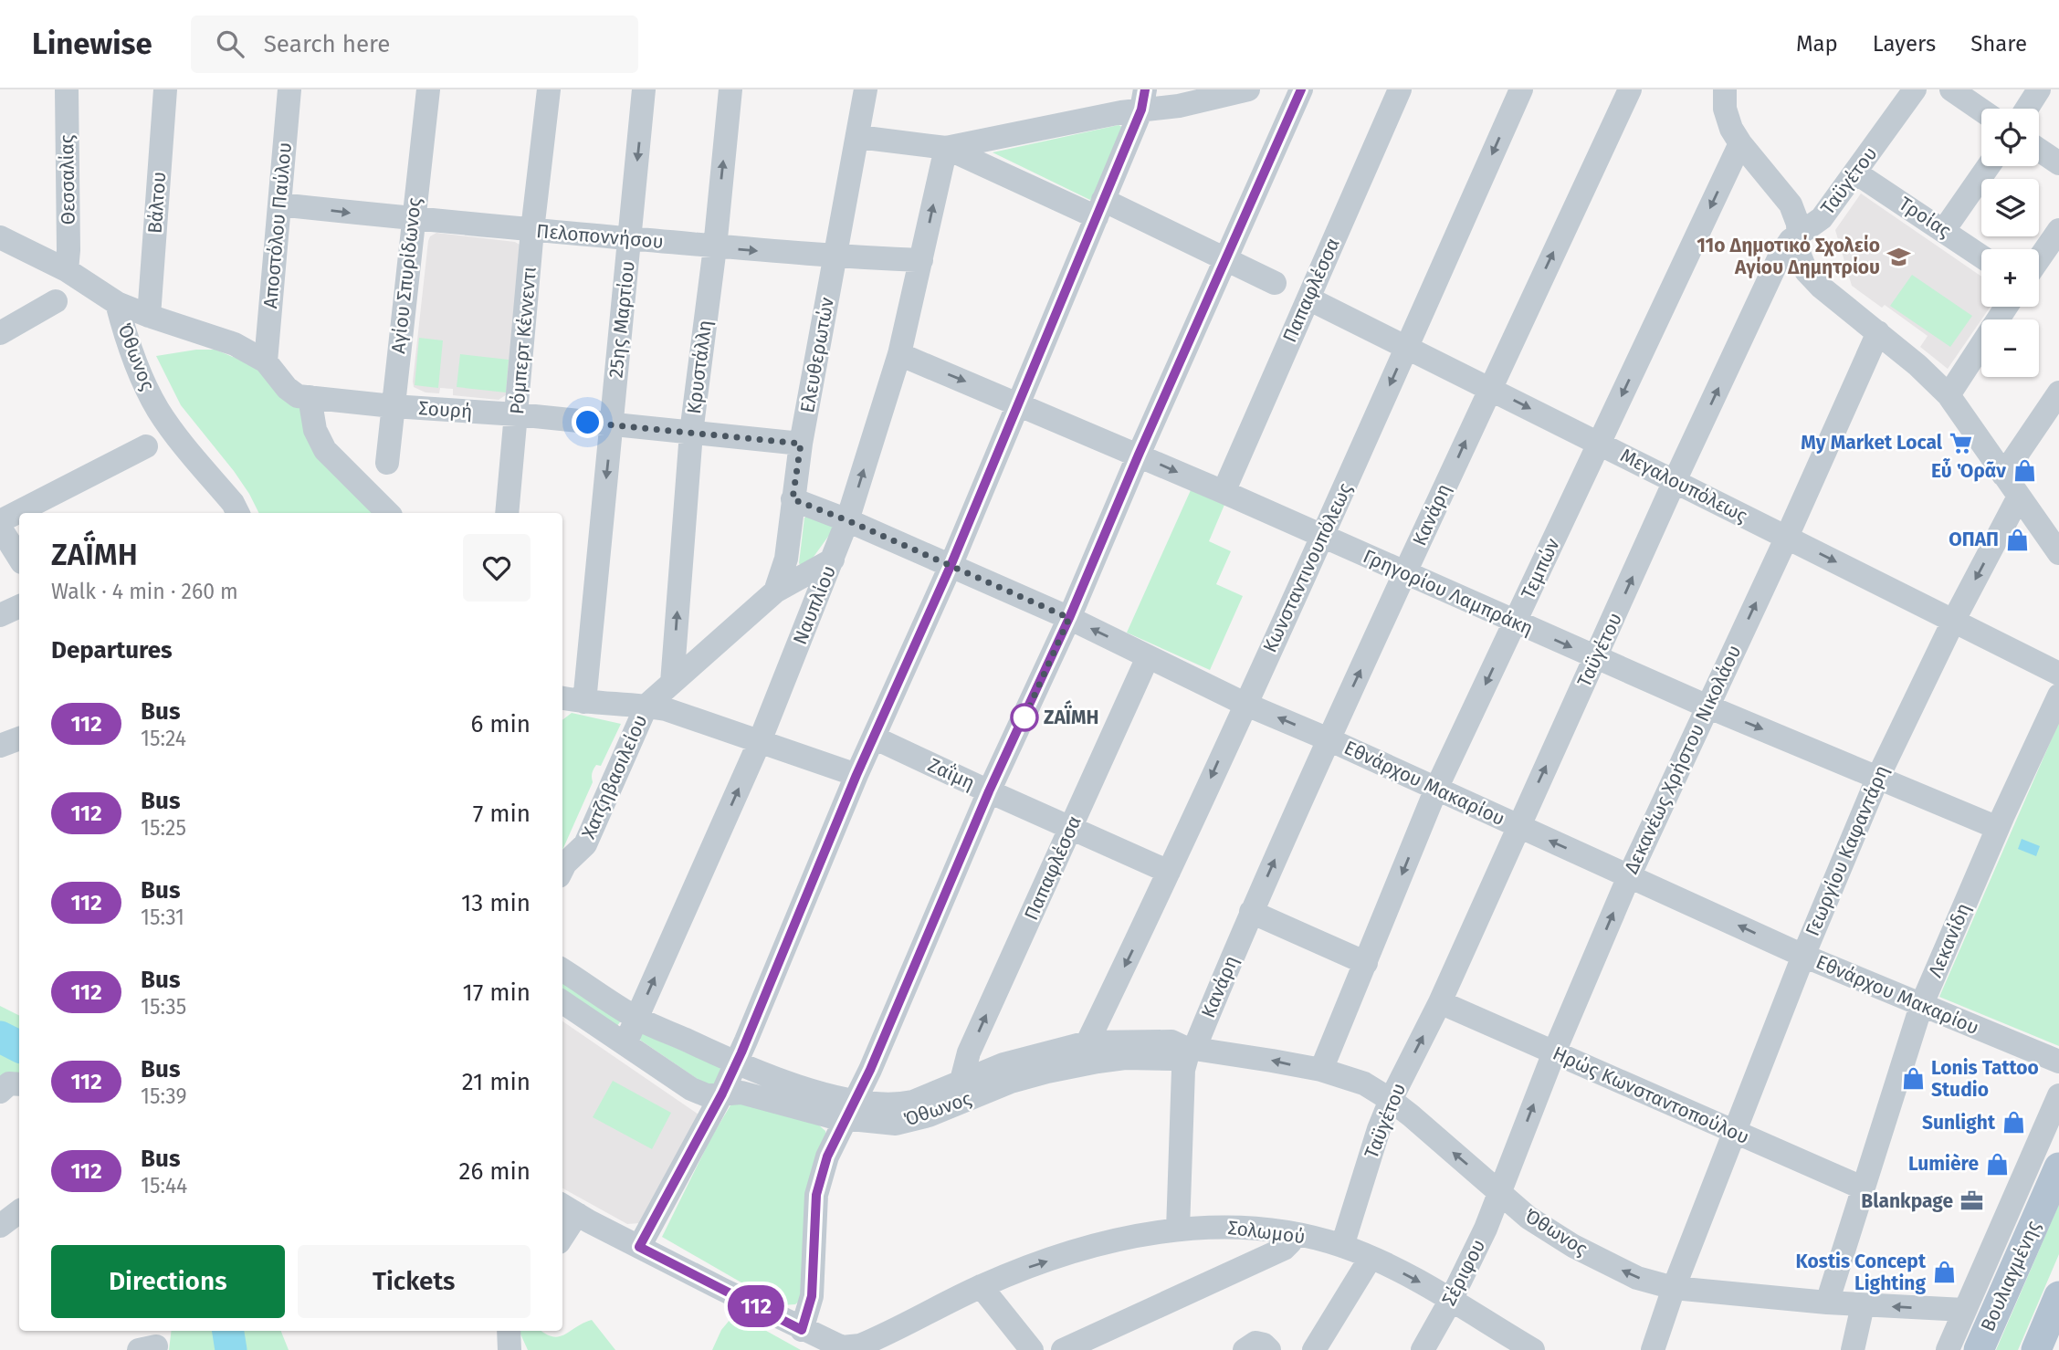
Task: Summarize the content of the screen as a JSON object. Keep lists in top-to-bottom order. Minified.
{"streets":{"main road":["Βουλιαγμένης"],"street":["Θεσσαλίας","Ταϋγέτου","Βάλτου","Τροίας","Αποστόλου Παύλου","Πελοποννήσου","Αγίου Σπυρίδωνος","Παπαφλέσσα","25ης Μαρτίου","Ρόμπερτ Κέννεντι","Ελευθερωτών","Όθωνος","Κρυστάλλη","Σουρή","Μεγαλουπόλεως","Κανάρη","Κωνσταντινουπόλεως","Τεμπών","Γρηγορίου Λαμπράκη","Ναυπλίου","Δεκανέως Χρήστου Νικολάου","Ζαΐμη","Χατζηβασιλείου","Εθνάρχου Μακαρίου","Γεωργίου Καφαντάρη","Λεκανίδη","Ηρώς Κωνσταντοπούλου","Σολωμού","Σέριφου"]},"crossings":[["Θεσσαλίας","Όθωνος"],["Ταϋγέτου","Τροίας"],["Ταϋγέτου","Όθωνος"],["Ταϋγέτου","Μεγαλουπόλεως"],["Ταϋγέτου","Γρηγορίου Λαμπράκη"],["Ταϋγέτου","Εθνάρχου Μακαρίου"],["Ταϋγέτου","Ηρώς Κωνσταντοπούλου"],["Ταϋγέτου","Σολωμού"],["Βάλτου","Σουρή"],["Αποστόλου Παύλου","Πελοποννήσου"],["Αποστόλου Παύλου","Σουρή"],["Πελοποννήσου","Αγίου Σπυρίδωνος"],["Πελοποννήσου","25ης Μαρτίου"],["Πελοποννήσου","Ρόμπερτ Κέννεντι"],["Πελοποννήσου","Ελευθερωτών"],["Πελοποννήσου","Κρυστάλλη"],["Πελοποννήσου","Ναυπλίου"],["Αγίου Σπυρίδωνος","Σουρή"],["Παπαφλέσσα","Όθωνος"],["Παπαφλέσσα","Μεγαλουπόλεως"],["Παπαφλέσσα","Γρηγορίου Λαμπράκη"],["Παπαφλέσσα","Ζαΐμη"],["Παπαφλέσσα","Εθνάρχου Μακαρίου"],["25ης Μαρτίου","Σουρή"],["Ρόμπερτ Κέννεντι","Σουρή"],["Ελευθερωτών","Σουρή"],["Ελευθερωτών","Εθνάρχου Μακαρίου"],["Όθωνος","Σουρή"],["Όθωνος","Κανάρη"],["Όθωνος","Κωνσταντινουπόλεως"],["Όθωνος","Τεμπών"],["Όθωνος","Ναυπλίου"],["Όθωνος","Δεκανέως Χρήστου Νικολάου"],["Όθωνος","Γεωργίου Καφαντάρη"],["Όθωνος","Λεκανίδη"],["Όθωνος","Σέριφου"],["Κρυστάλλη","Σουρή"],["Μεγαλουπόλεως","Κανάρη"],["Μεγαλουπόλεως","Κωνσταντινουπόλεως"],["Μεγαλουπόλεως","Τεμπών"],["Μεγαλουπόλεως","Δεκανέως Χρήστου Νικολάου"],["Μεγαλουπόλεως","Γεωργίου Καφαντάρη"],["Κανάρη","Γρηγορίου Λαμπράκη"],["Κανάρη","Εθνάρχου Μακαρίου"],["Κανάρη","Σολωμού"],["Κωνσταντινουπόλεως","Γρηγορίου Λαμπράκη"],["Κωνσταντινουπόλεως","Ζαΐμη"],["Κωνσταντινουπόλεως","Εθνάρχου Μακαρίου"],["Τεμπών","Γρηγορίου Λαμπράκη"],["Τεμπών","Εθνάρχου Μακαρίου"],["Γρηγορίου Λαμπράκη","Ναυπλίου"],["Γρηγορίου Λαμπράκη","Δεκανέως Χρήστου Νικολάου"],["Γρηγορίου Λαμπράκη","Γεωργίου Καφαντάρη"],["Γρηγορίου Λαμπράκη","Λεκανίδη"],["Ναυπλίου","Εθνάρχου Μακαρίου"],["Δεκανέως Χρήστου Νικολάου","Εθνάρχου Μακαρίου"],["Δεκανέως Χρήστου Νικολάου","Ηρώς Κωνσταντοπούλου"],["Δεκανέως Χρήστου Νικολάου","Σέριφου"],["Εθνάρχου Μακαρίου","Γεωργίου Καφαντάρη"],["Εθνάρχου Μακαρίου","Λεκανίδη"],["Γεωργίου Καφαντάρη","Ηρώς Κωνσταντοπούλου"],["Λεκανίδη","Ηρώς Κωνσταντοπούλου"],["Σολωμού","Σέριφου"]],"one_way":["Ταϋγέτου","Πελοποννήσου","25ης Μαρτίου","Κρυστάλλη","Μεγαλουπόλεως","Κανάρη","Τεμπών","Δεκανέως Χρήστου Νικολάου","Εθνάρχου Μακαρίου"],"places":{"school or university":["11ο Δημοτικό Σχολείο Αγίου Δημητρίου"],"supermarket":["My Market Local"],"shop":["Εὖ Ὁρᾶν","ΟΠΑΠ","Lonis Tattoo Studio","Sunlight","Lumière","Kostis Concept Lighting"],"other":["ΖΑΪ́ΜΗ"],"office":["Blankpage"]},"lines":["bus line 112"],"page":{"header":"Linewise","search":"Search here","nav":["Map","Layers","Share"],"on_map":"112","map_buttons":["+","−"],"heading":[["ΖΑΪ́ΜΗ","Walk · 4 min · 260 m"],"Departures"],"list":[{"mark":"112","name":"Bus","note":"15:24","value":"6 min"},{"mark":"112","name":"Bus","note":"15:25","value":"7 min"},{"mark":"112","name":"Bus","note":"15:31","value":"13 min"},{"mark":"112","name":"Bus","note":"15:35","value":"17 min"},{"mark":"112","name":"Bus","note":"15:39","value":"21 min"},{"mark":"112","name":"Bus","note":"15:44","value":"26 min"}],"buttons":["Directions","Tickets"]}}
